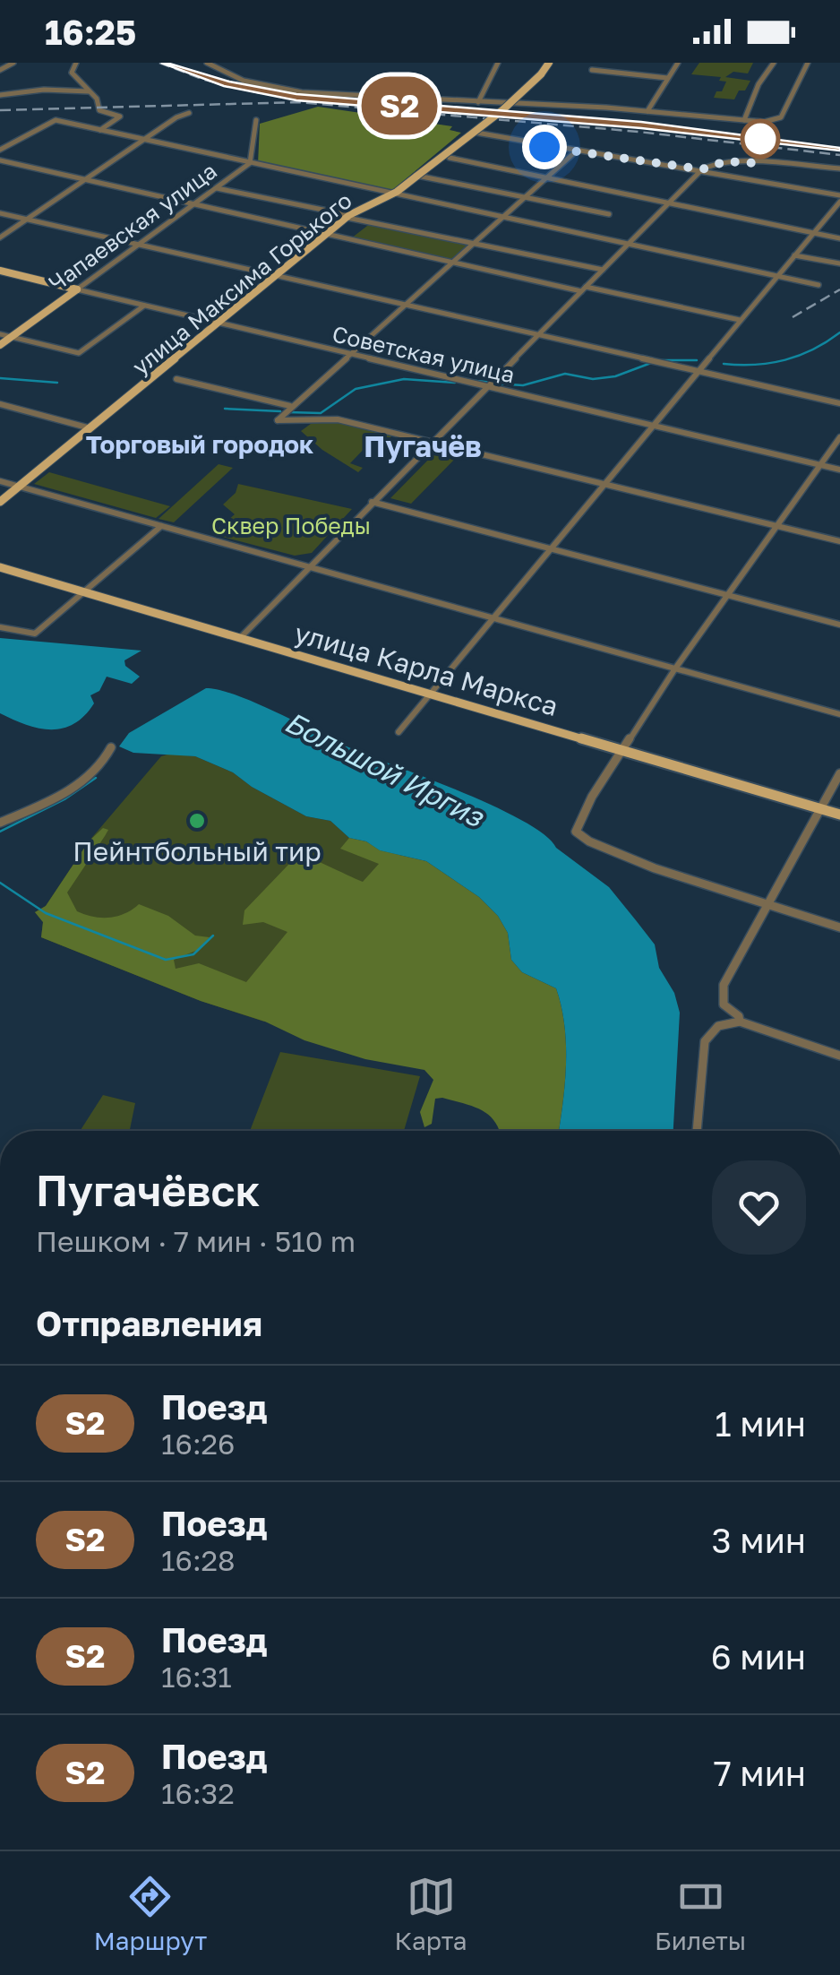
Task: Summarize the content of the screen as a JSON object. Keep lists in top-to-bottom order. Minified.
{"streets":{"main road":["Чапаевская улица","улица Максима Горького","Советская улица","улица Карла Маркса"]},"crossings":[["Чапаевская улица","Советская улица"],["улица Максима Горького","Советская улица"]],"districts":["Торговый городок","Пугачёв"],"water":["Большой Иргиз"],"parks":["Сквер Победы"],"places":["Пейнтбольный тир"],"page":{"status":"16:25","on_map":"S2","heading":[["Пугачёвск","Пешком · 7 мин · 510 m"],"Отправления"],"list":[{"mark":"S2","name":"Поезд","note":"16:26","value":"1 мин"},{"mark":"S2","name":"Поезд","note":"16:28","value":"3 мин"},{"mark":"S2","name":"Поезд","note":"16:31","value":"6 мин"},{"mark":"S2","name":"Поезд","note":"16:32","value":"7 мин"}],"tabs":["Маршрут","Карта","Билеты"]}}
